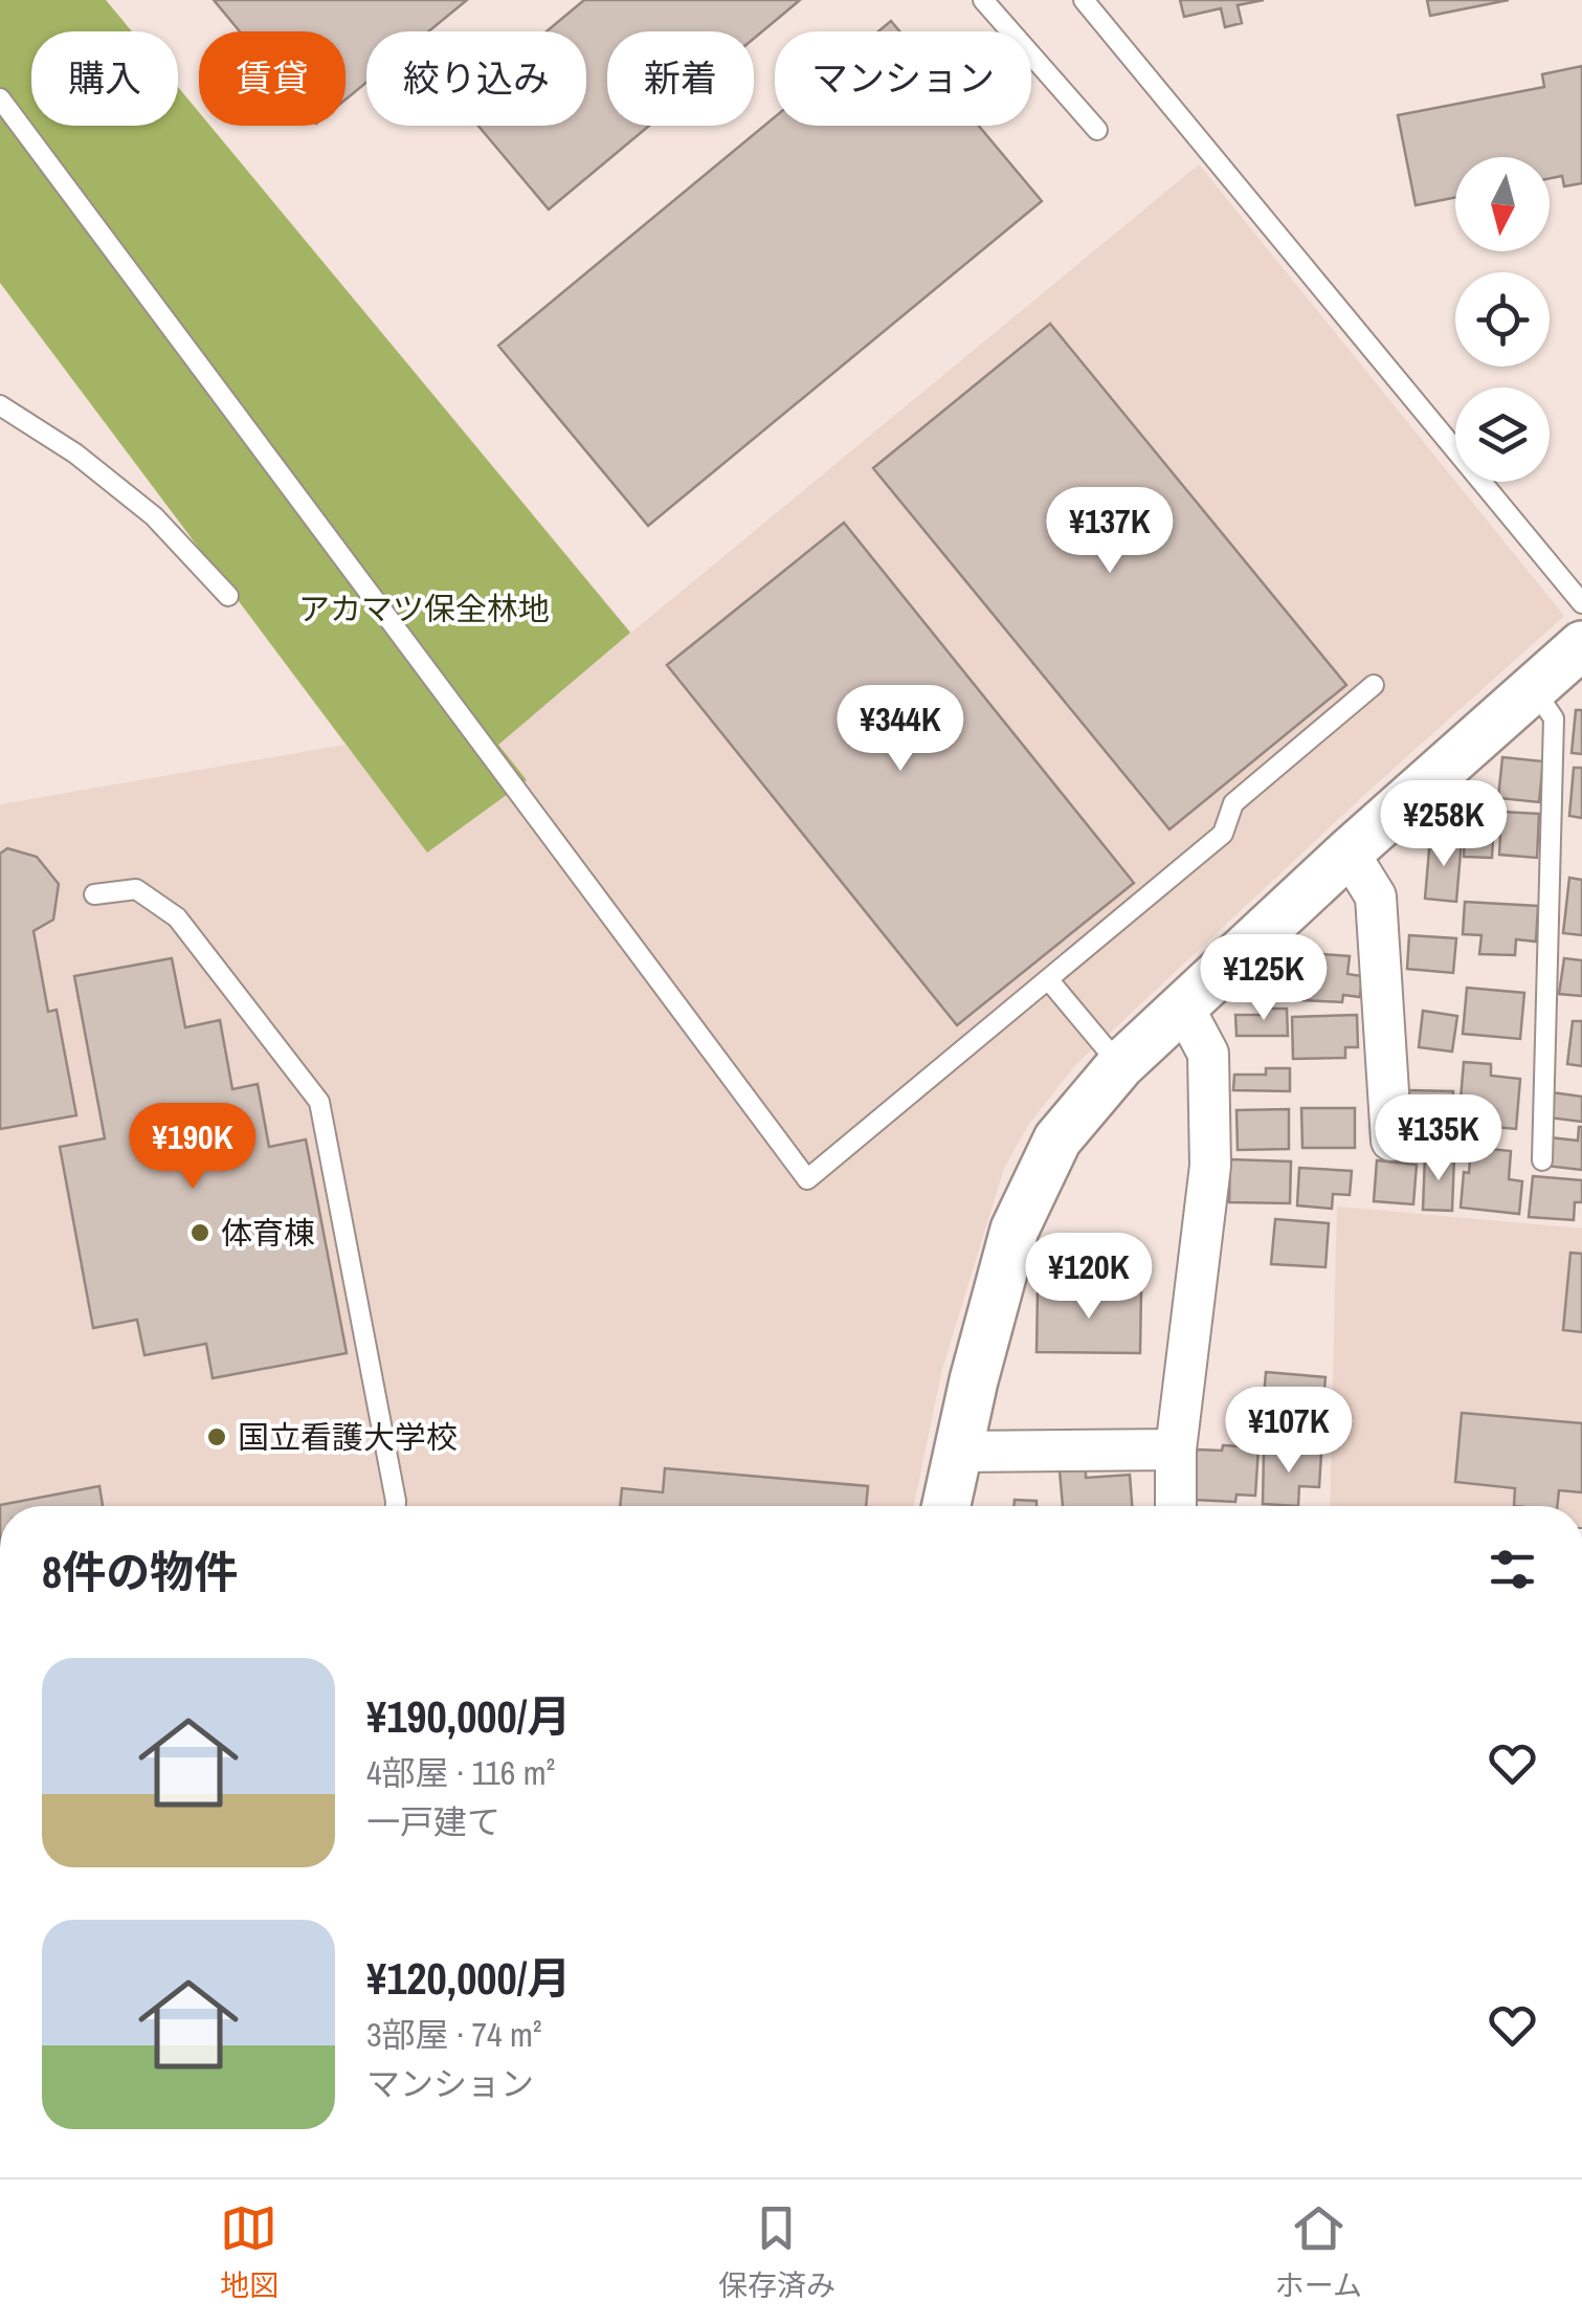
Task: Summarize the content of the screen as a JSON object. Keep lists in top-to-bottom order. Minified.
{"parks":["アカマツ保全林地"],"places":["体育棟","国立看護大学校"],"north":"bottom","page":{"chip":["購入","賃貸","絞り込み","新着","マンション"],"price":["¥137K","¥344K","¥258K","¥125K","¥135K","¥190K","¥120K","¥107K"],"heading":"8件の物件","list":[{"name":"¥190,000/月","note":"4部屋 · 116 m² · 一戸建て"},{"name":"¥120,000/月","note":"3部屋 · 74 m² · マンション"}],"tabs":["地図","保存済み","ホーム"]}}
